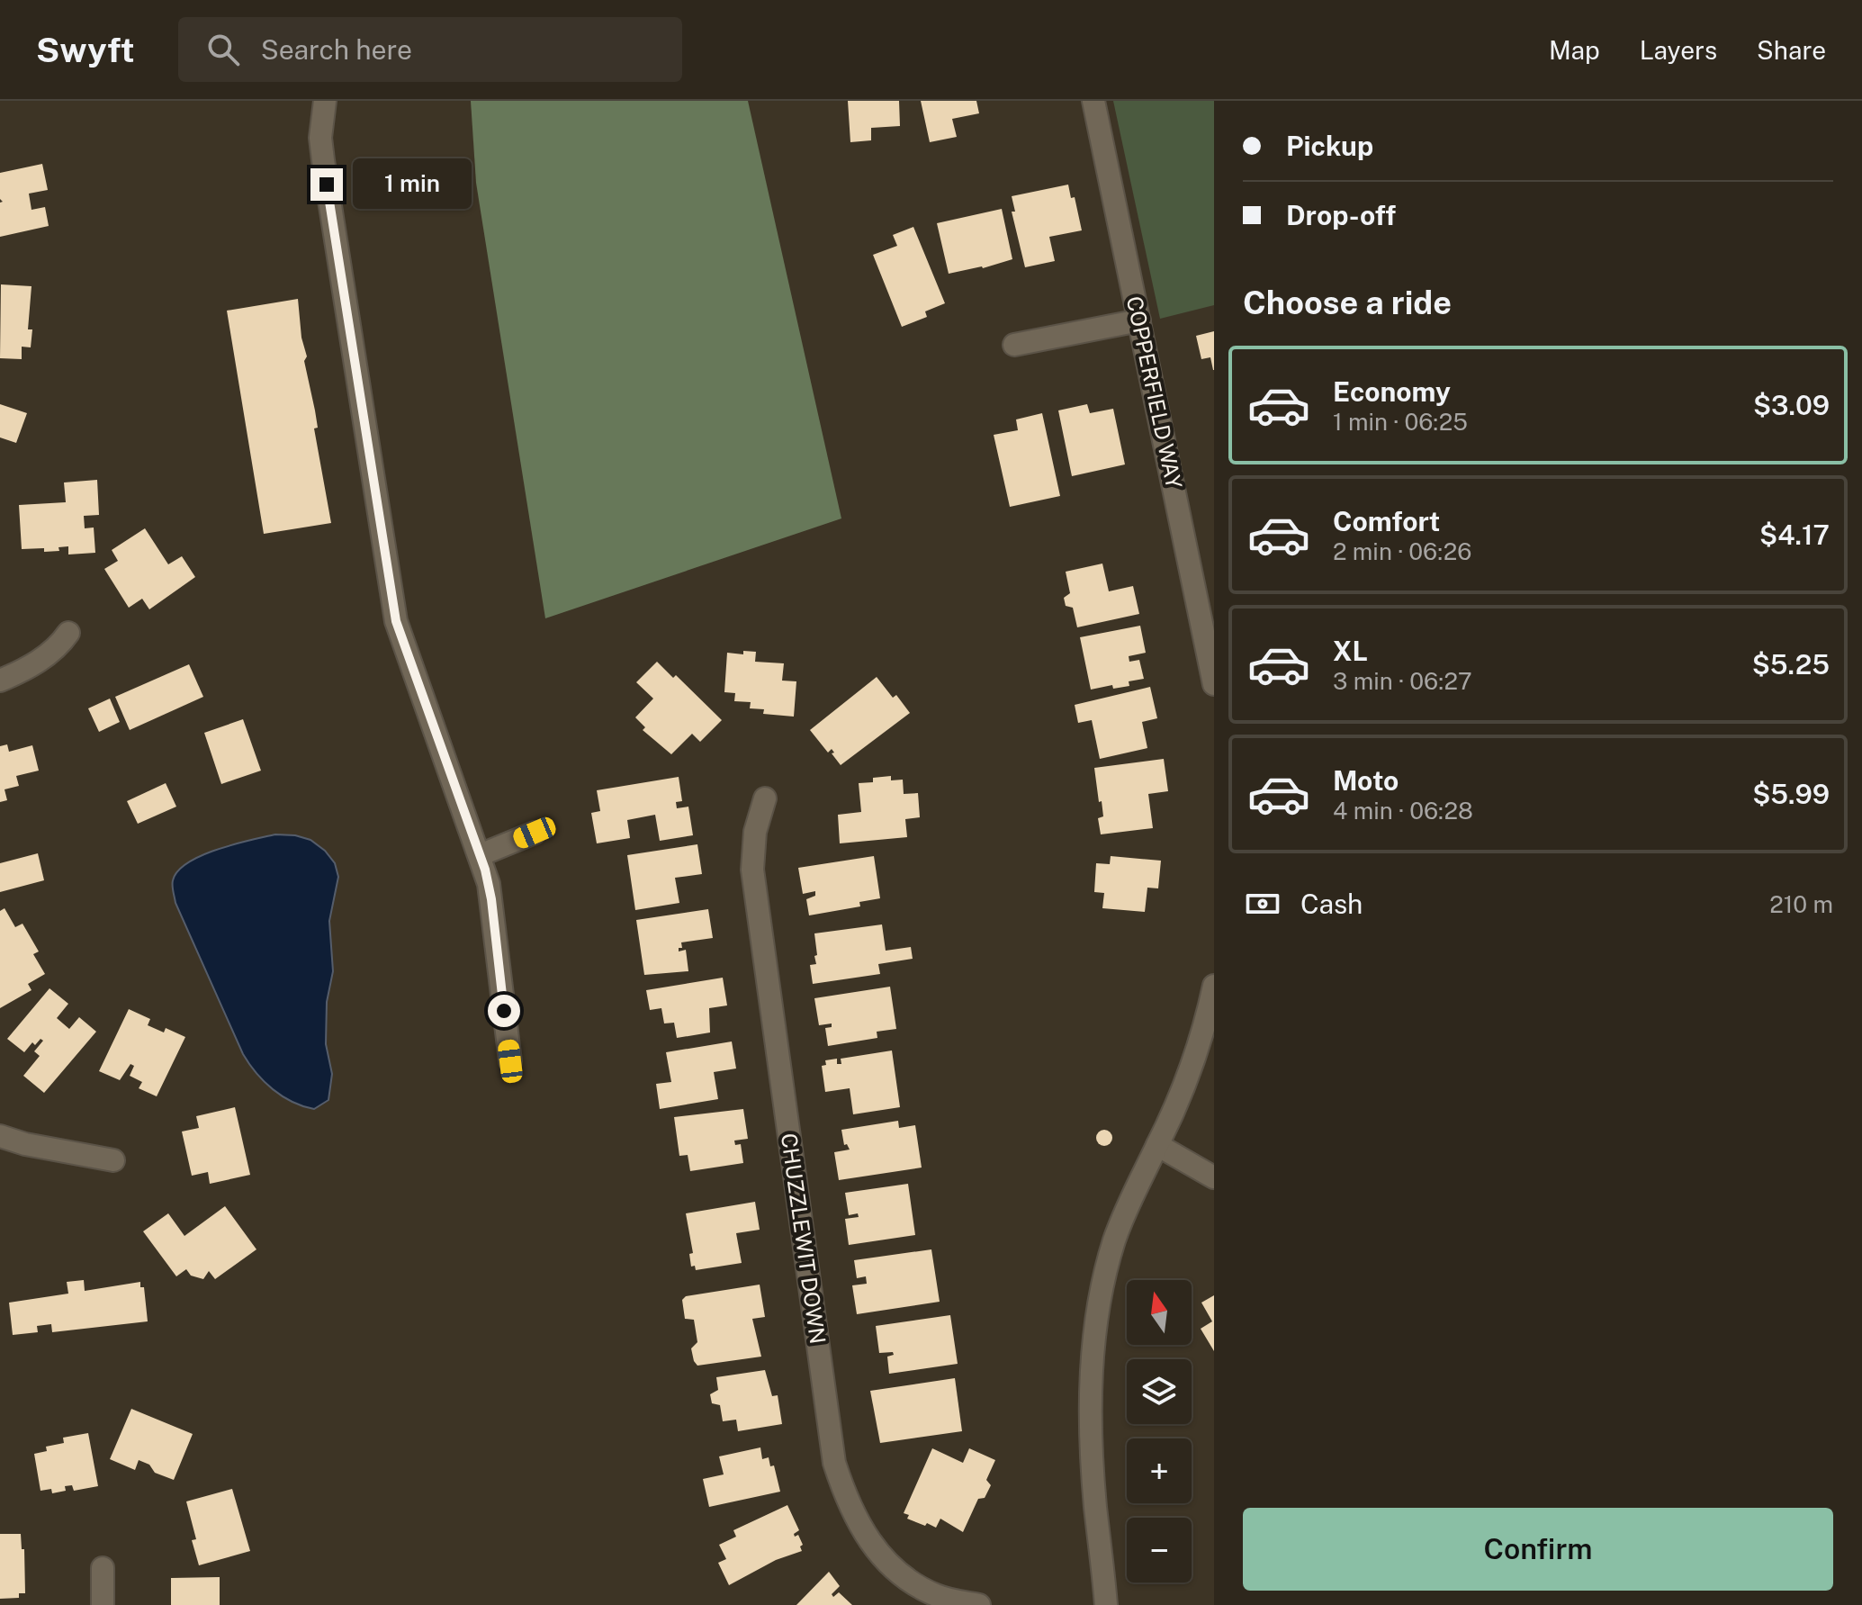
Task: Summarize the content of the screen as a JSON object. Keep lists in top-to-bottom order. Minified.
{"streets":{"street":["COPPERFIELD WAY","CHUZZLEWIT DOWN"]},"north":"top","page":{"header":"Swyft","search":"Search here","nav":["Map","Layers","Share"],"banner":["Pickup","Drop-off"],"bubble":"1 min","heading":"Choose a ride","list":[{"name":"Economy","note":"1 min · 06:25","value":"$3.09"},{"name":"Comfort","note":"2 min · 06:26","value":"$4.17"},{"name":"XL","note":"3 min · 06:27","value":"$5.25"},{"name":"Moto","note":"4 min · 06:28","value":"$5.99"}],"pay":["Cash","210 m"],"map_buttons":["+","−"],"buttons":"Confirm"}}
